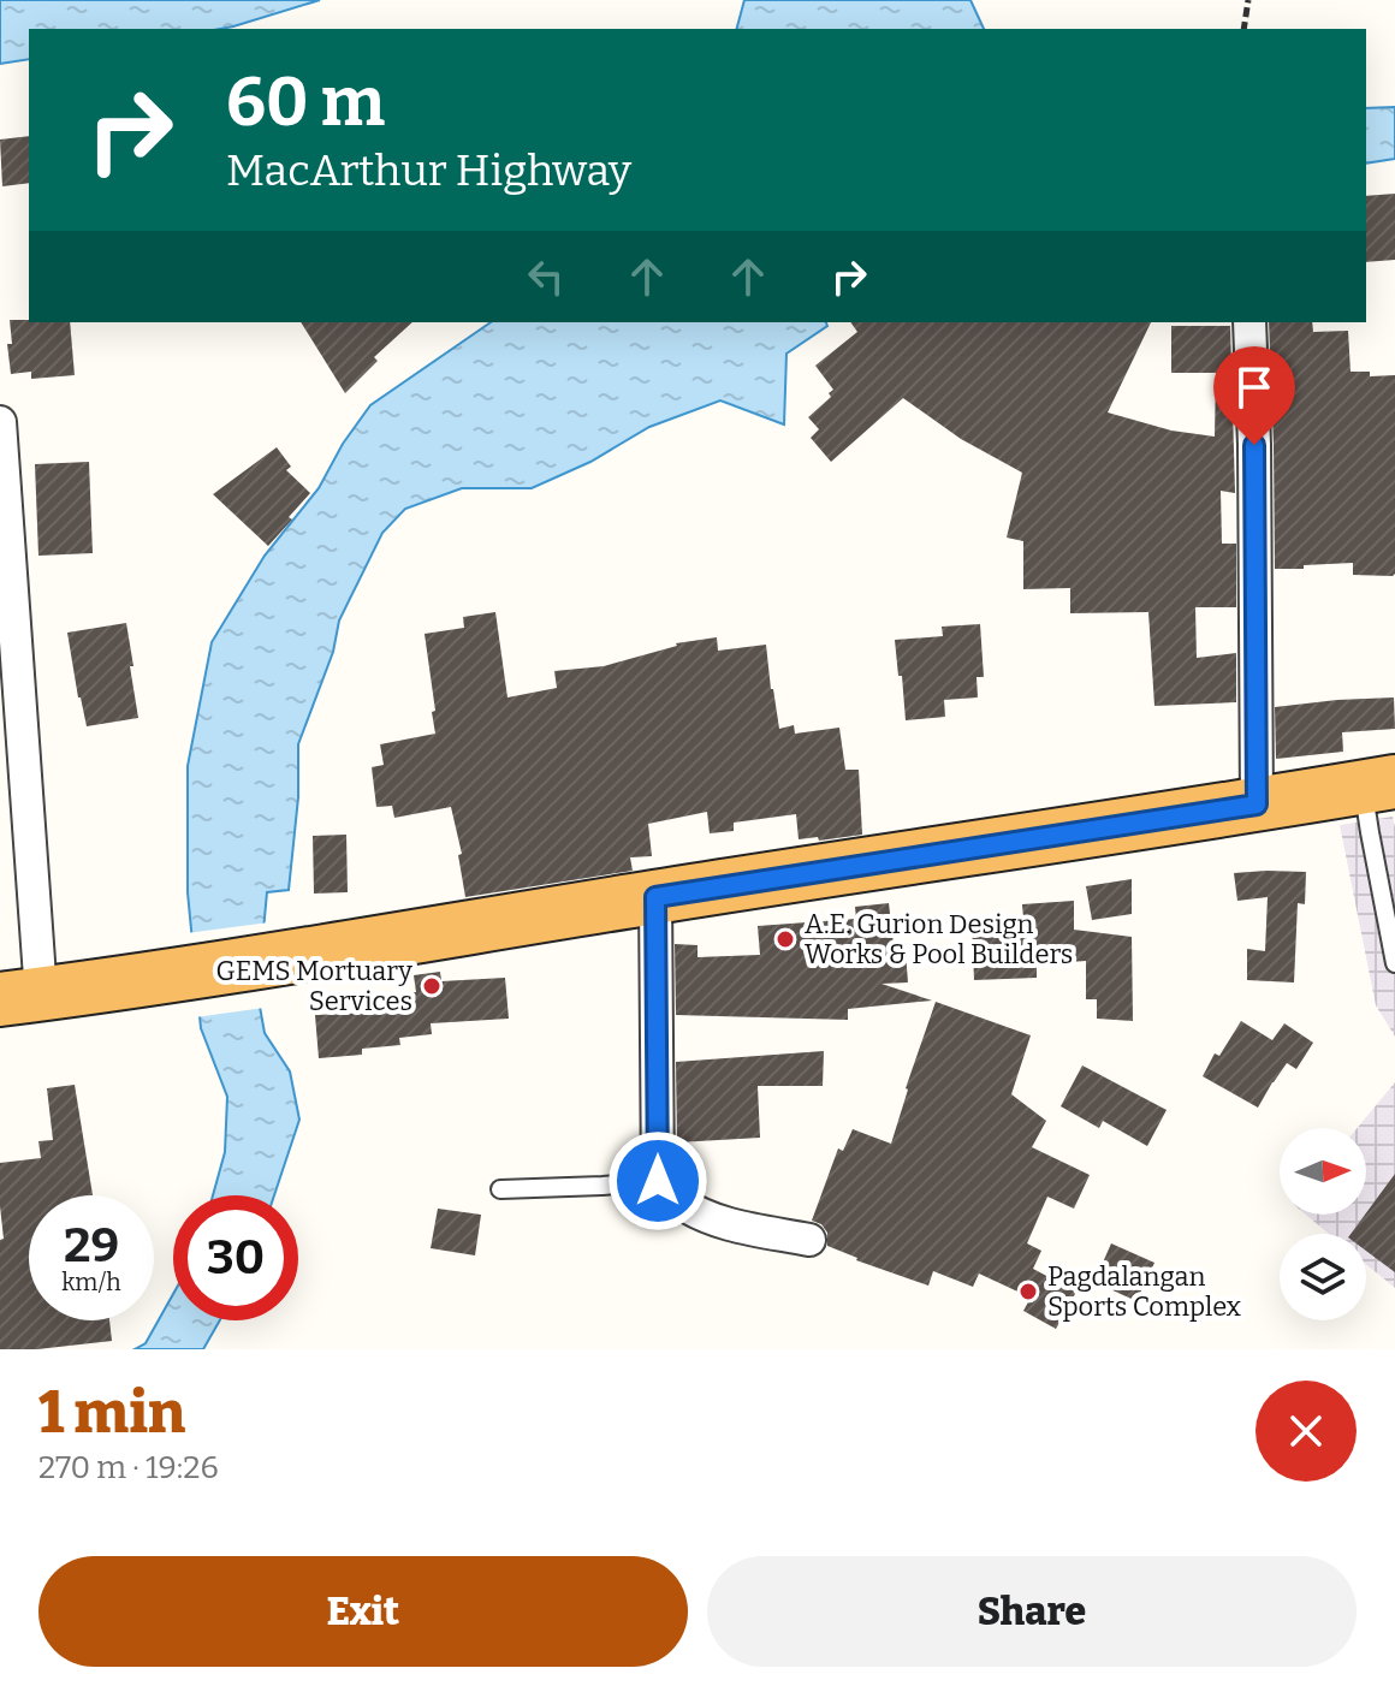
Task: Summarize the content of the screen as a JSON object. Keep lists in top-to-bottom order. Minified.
{"places":["A.E. Gurion Design Works & Pool Builders","GEMS Mortuary Services","Pagdalangan Sports Complex"],"north":"right","page":{"turn":["60 m","MacArthur Highway"],"speed":"29 km/h","limit":"30","heading":["1 min","270 m · 19:26"],"buttons":["Exit","Share"]}}
